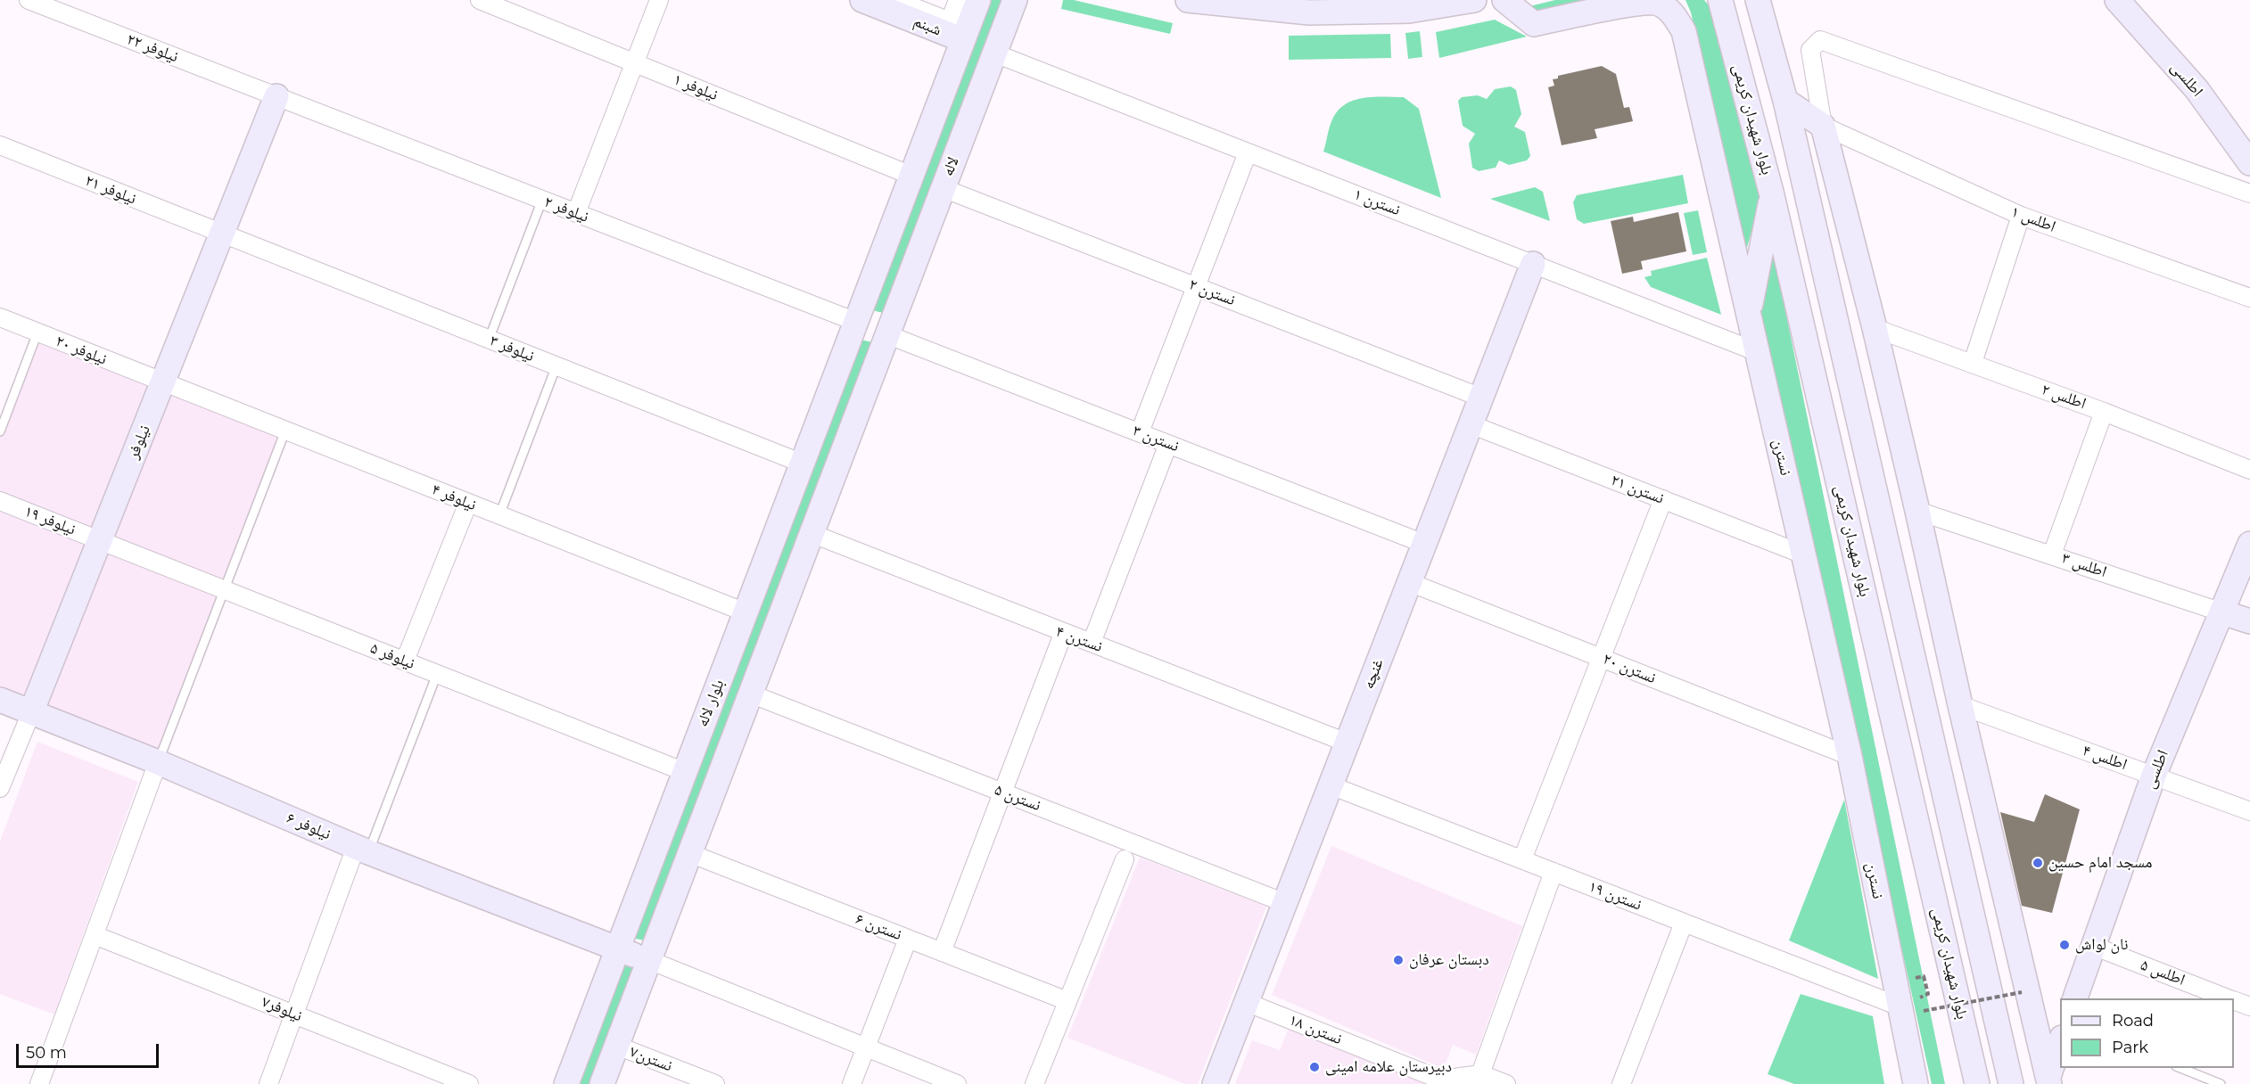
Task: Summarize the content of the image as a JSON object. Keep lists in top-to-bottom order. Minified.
{"streets":{"street":["شبنم","نیلوفر ۲۲","اطلسی","نیلوفر ۱","بلوار شهیدان کریمی","لاله","نیلوفر ۲۱","نسترن ۱","نیلوفر ۲","اطلس ۱","نسترن ۲","نیلوفر ۳","نیلوفر ۲۰","اطلس ۲","نسترن ۳","نیلوفر","نسترن","نسترن ۲۱","نیلوفر ۴","نیلوفر ۱۹","اطلس ۳","نسترن ۴","نیلوفر ۵","نسترن ۲۰","غنچه","بلوار لاله","اطلس ۴","نسترن ۵","نیلوفر ۶","نسترن ۱۹","نسترن ۶","اطلس ۵","نیلوفر۷","نسترن ۱۸","نسترن۷"]},"crossings":[["شبنم","لاله"],["نیلوفر ۲۲","نیلوفر ۲"],["نیلوفر ۲۲","نیلوفر"],["اطلسی","اطلس ۳"],["اطلسی","اطلس ۴"],["اطلسی","اطلس ۵"],["نیلوفر ۱","لاله"],["لاله","نسترن ۱"],["لاله","نیلوفر ۲"],["لاله","نسترن ۲"],["لاله","نسترن ۳"],["لاله","بلوار لاله"],["نیلوفر ۲۱","نیلوفر ۳"],["نیلوفر ۲۱","نیلوفر"],["نسترن ۱","نسترن"],["نسترن ۱","غنچه"],["نیلوفر ۲","نیلوفر"],["نیلوفر ۲","بلوار لاله"],["نسترن ۲","غنچه"],["نیلوفر ۳","نیلوفر"],["نیلوفر ۳","بلوار لاله"],["نیلوفر ۲۰","نیلوفر"],["نیلوفر ۲۰","نیلوفر ۴"],["نسترن ۳","غنچه"],["نسترن ۳","بلوار لاله"],["نیلوفر","نیلوفر ۴"],["نیلوفر","نیلوفر ۱۹"],["نیلوفر","نیلوفر ۵"],["نیلوفر","نیلوفر ۶"],["نسترن","نسترن ۲۱"],["نسترن","نسترن ۲۰"],["نسترن","نسترن ۱۹"],["نسترن ۲۱","غنچه"],["نیلوفر ۴","بلوار لاله"],["نیلوفر ۱۹","نیلوفر ۵"],["نسترن ۴","غنچه"],["نسترن ۴","بلوار لاله"],["نیلوفر ۵","بلوار لاله"],["نسترن ۲۰","غنچه"],["غنچه","نسترن ۵"],["غنچه","نسترن ۱۹"],["غنچه","نسترن ۱۸"],["بلوار لاله","نسترن ۵"],["بلوار لاله","نیلوفر ۶"],["بلوار لاله","نسترن ۶"],["بلوار لاله","نسترن۷"]],"places":["مسجد امام حسین","نان لواش","دبستان عرفان","دبیرستان علامه امینی"],"legend":["Road","Park"],"scale_bar":"50 m"}
